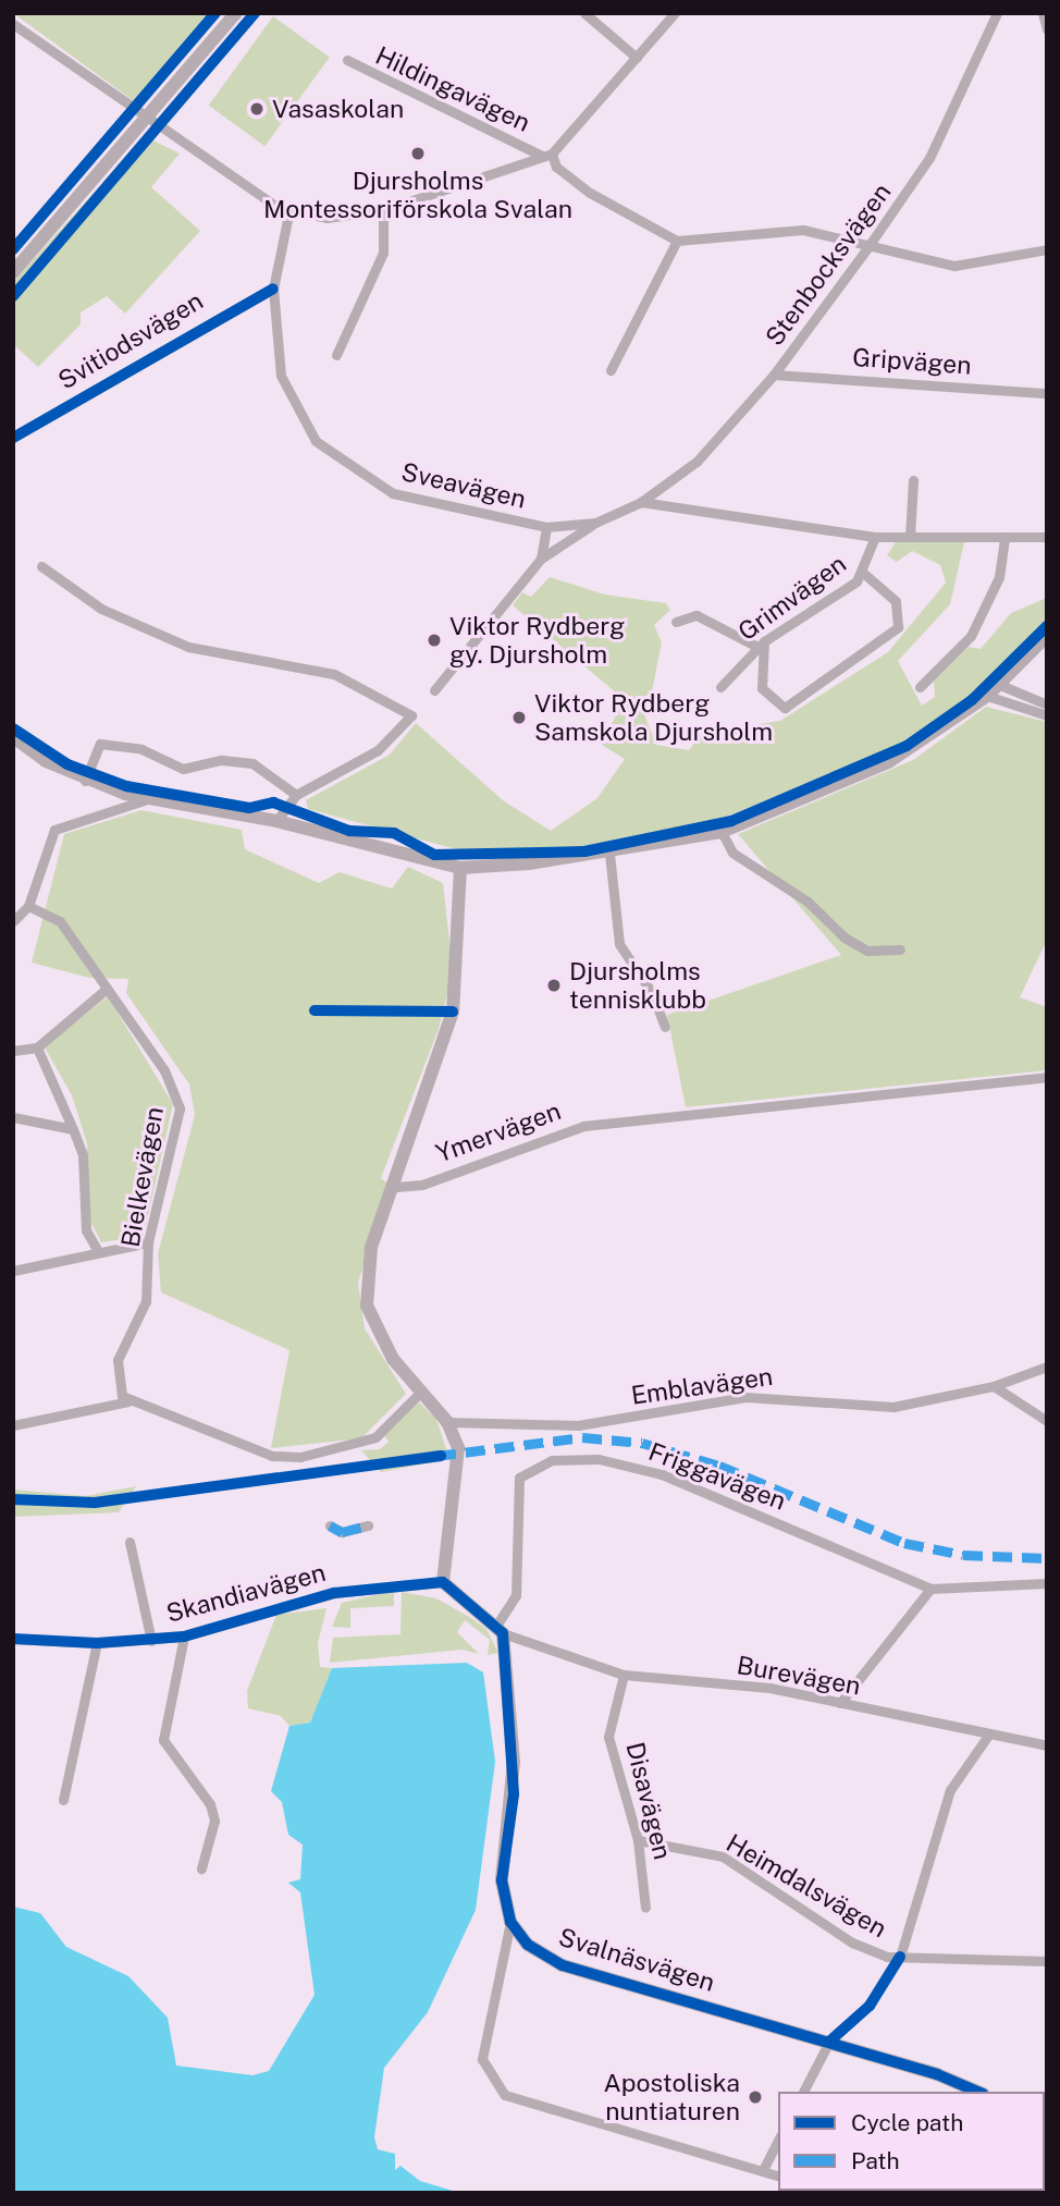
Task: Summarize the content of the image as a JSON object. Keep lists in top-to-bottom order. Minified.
{"streets":{"street":["Hildingavägen","Stenbocksvägen","Svitiodsvägen","Gripvägen","Sveavägen","Grimvägen","Ymervägen","Bielkevägen","Emblavägen","Friggavägen","Skandiavägen","Burevägen","Disavägen","Heimdalsvägen","Svalnäsvägen"]},"crossings":[["Hildingavägen","Sveavägen"],["Stenbocksvägen","Gripvägen"],["Stenbocksvägen","Sveavägen"],["Svitiodsvägen","Sveavägen"],["Friggavägen","Burevägen"],["Burevägen","Disavägen"],["Disavägen","Heimdalsvägen"]],"places":["Vasaskolan","Djursholms Montessoriförskola Svalan","Viktor Rydberg gy. Djursholm","Viktor Rydberg Samskola Djursholm","Djursholms tennisklubb","Apostoliska nuntiaturen"],"legend":["Cycle path","Path"]}
